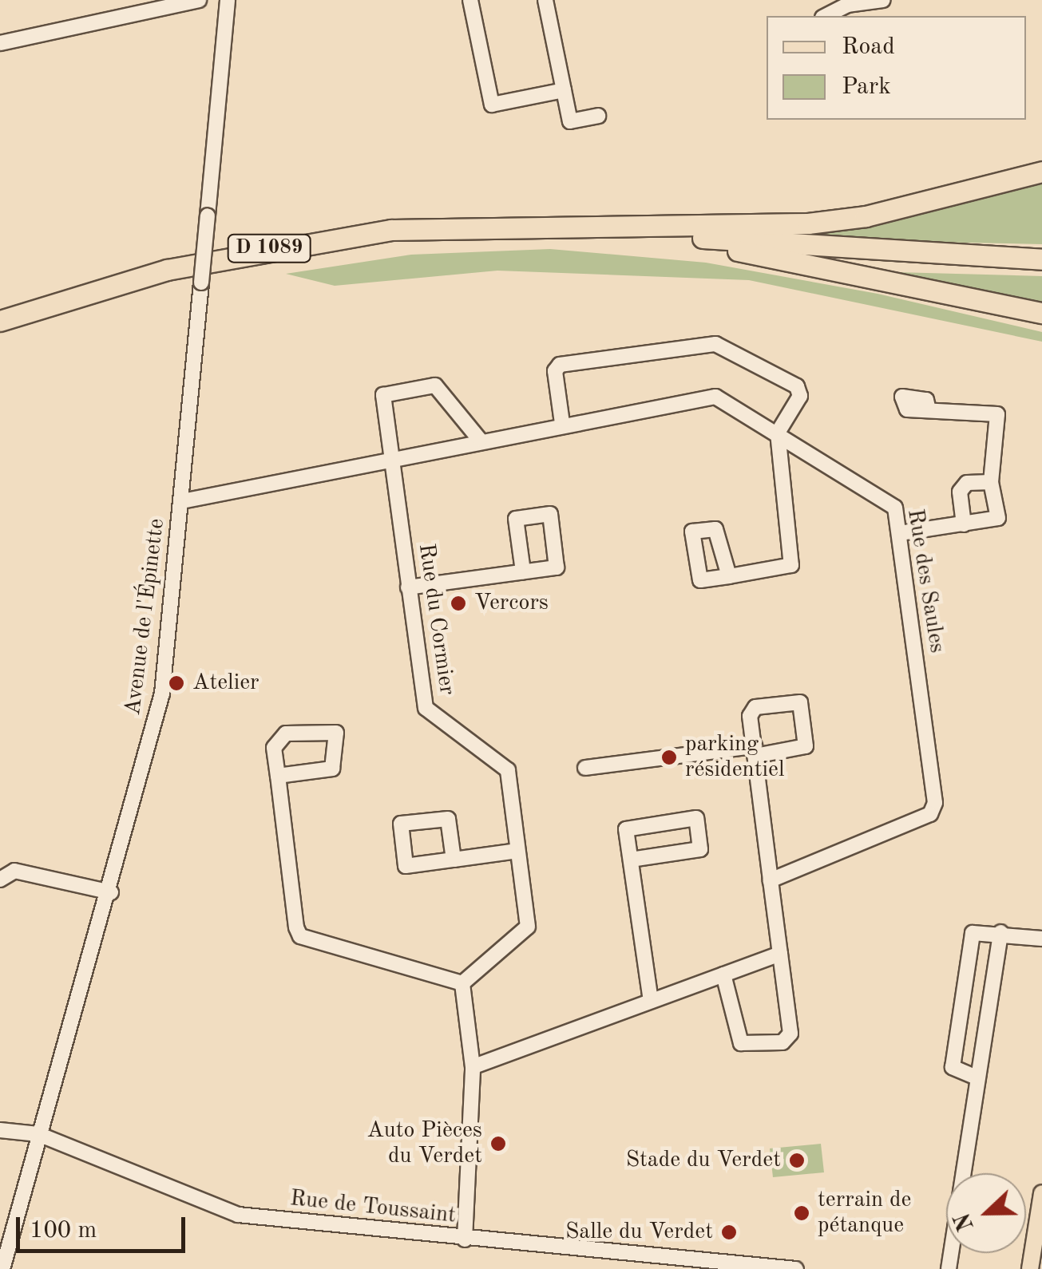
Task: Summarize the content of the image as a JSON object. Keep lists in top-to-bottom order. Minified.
{"streets":{"highway":["D 1089"],"street":["Rue des Saules","Avenue de l'Épinette","Rue du Cormier","Rue de Toussaint"]},"crossings":[["Rue des Saules","Avenue de l'Épinette"],["Rue des Saules","Rue du Cormier"],["Avenue de l'Épinette","Rue de Toussaint"]],"places":["Vercors","Atelier","parking résidentiel","Auto Pièces du Verdet","Stade du Verdet","terrain de pétanque","Salle du Verdet"],"legend":["Road","Park"],"scale_bar":"100 m","north":"left"}
